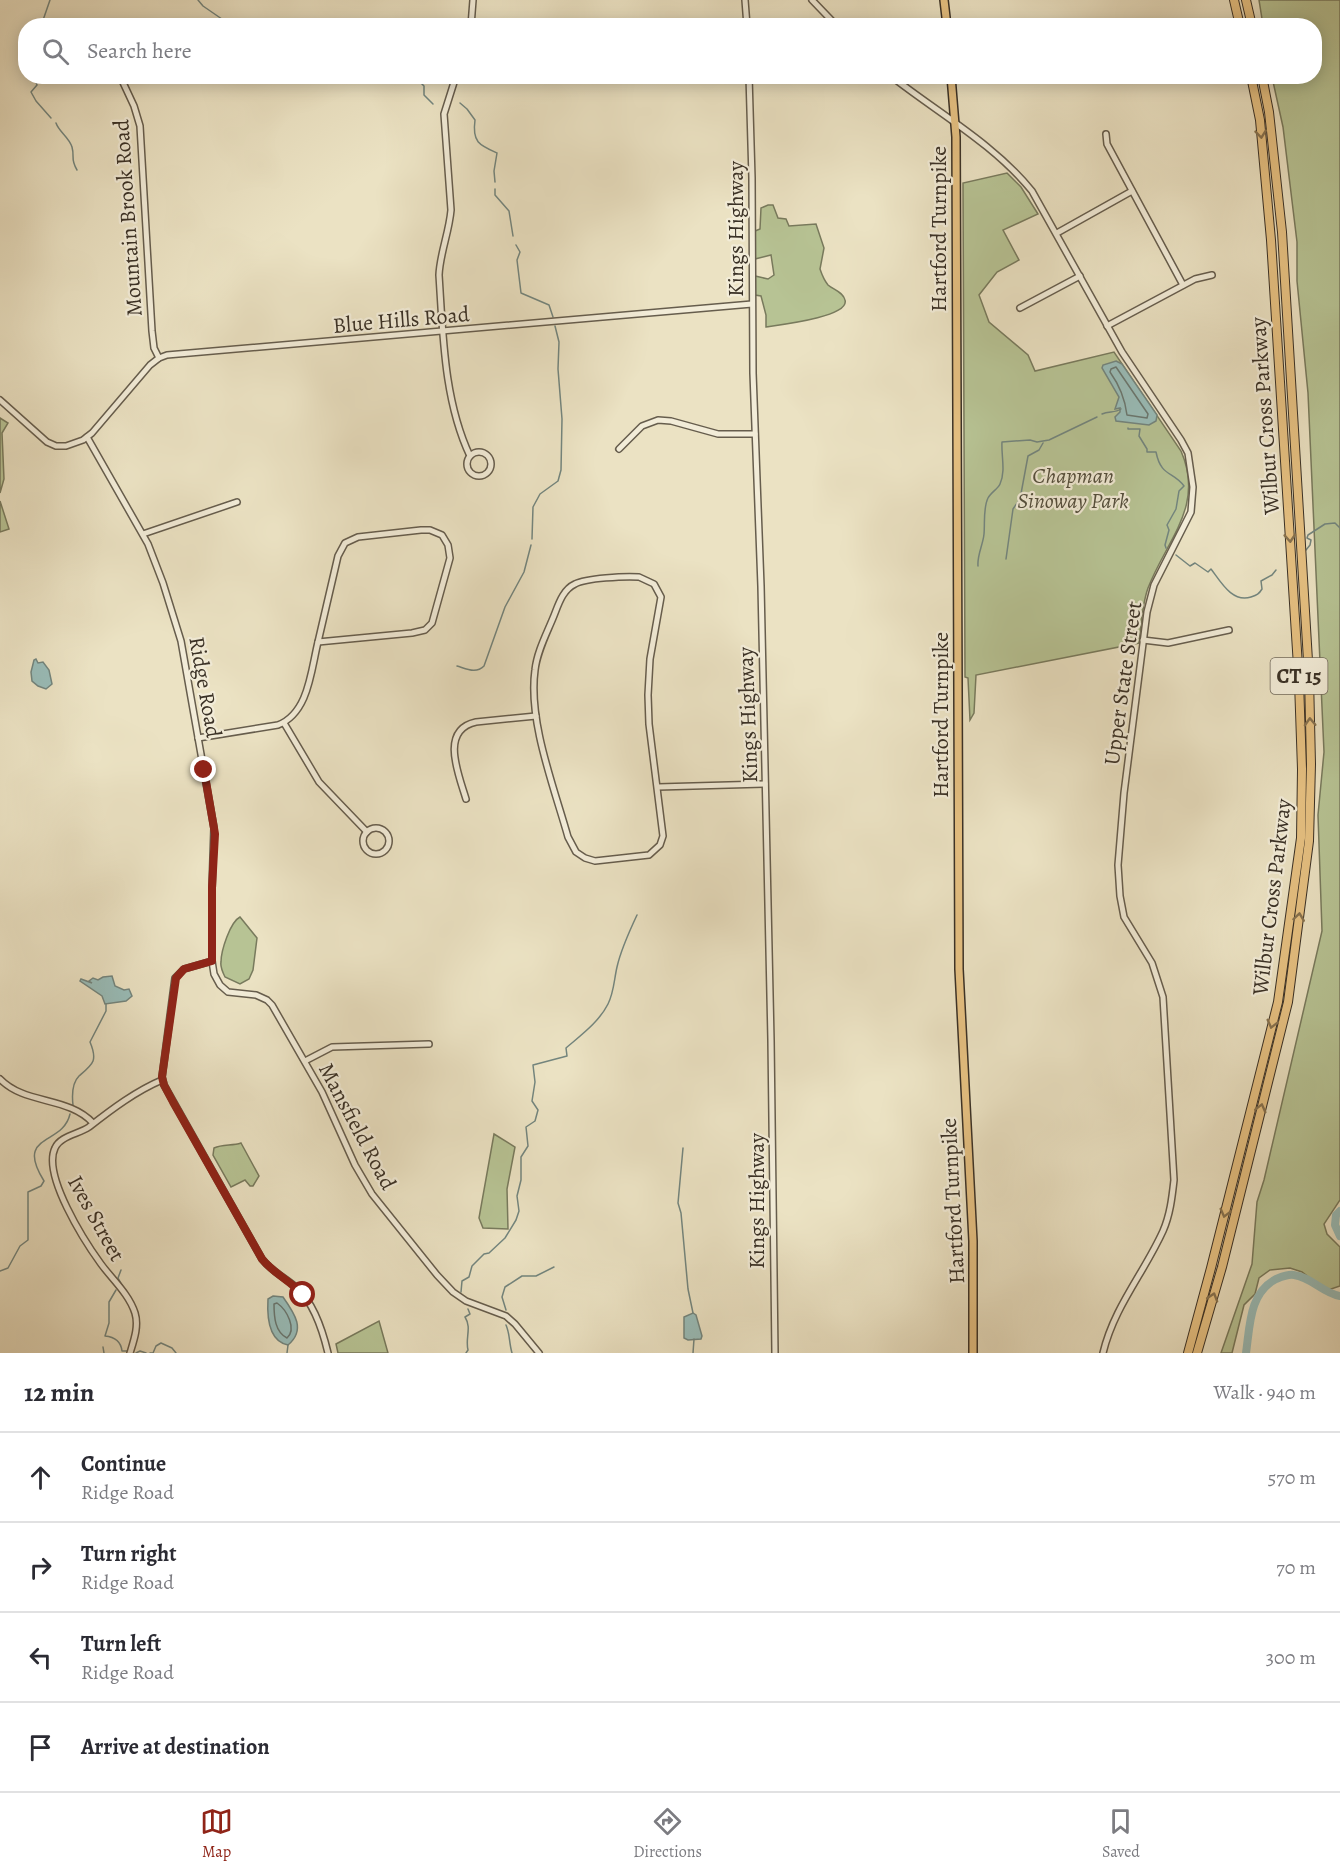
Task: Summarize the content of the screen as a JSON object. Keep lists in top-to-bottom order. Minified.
{"streets":{"highway":["Wilbur Cross Parkway","CT 15"],"main road":["Hartford Turnpike"],"street":["Mountain Brook Road","Kings Highway","Blue Hills Road","Upper State Street","Ridge Road","Mansfield Road","Ives Street"]},"crossings":[["Mountain Brook Road","Blue Hills Road"],["Kings Highway","Blue Hills Road"],["Hartford Turnpike","Upper State Street"],["Ridge Road","Mansfield Road"]],"parks":["Chapman Sinoway Park"],"page":{"search":"Search here","heading":["12 min","Walk · 940 m"],"list":[["Continue","Ridge Road","570 m"],["Turn right","Ridge Road","70 m"],["Turn left","Ridge Road","300 m"],"Arrive at destination"],"nav":["Map","Directions","Saved"]}}
